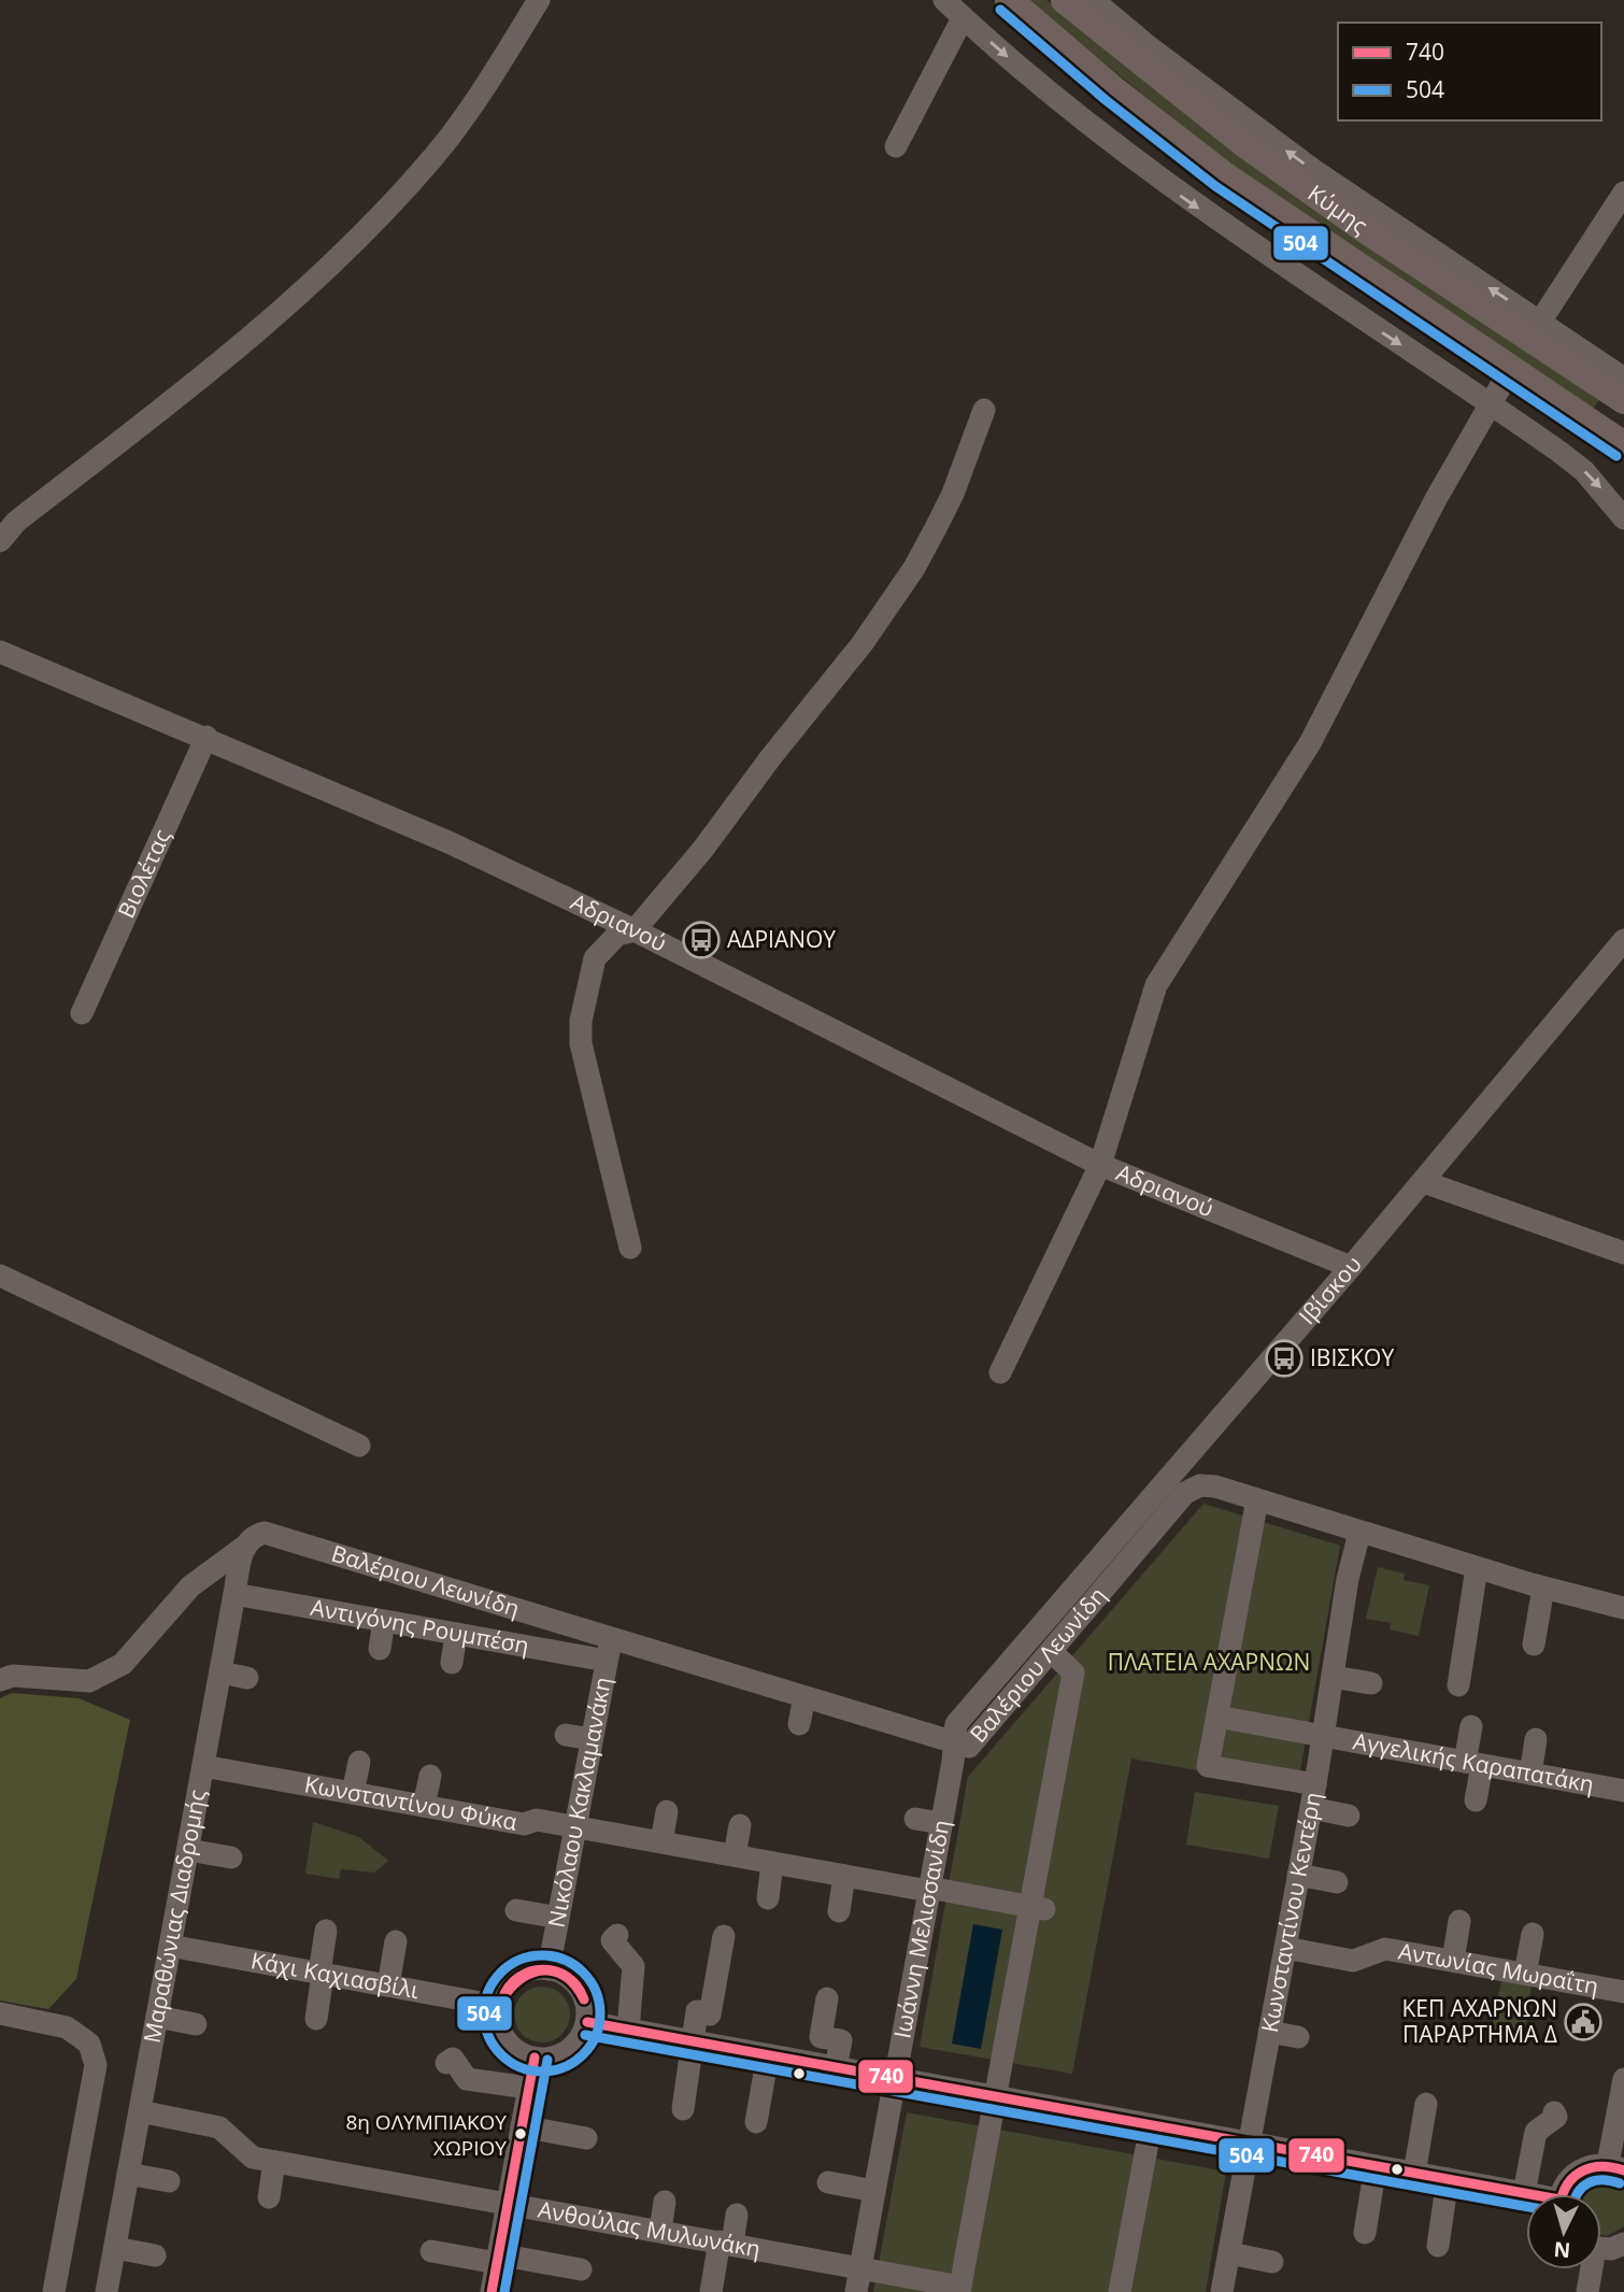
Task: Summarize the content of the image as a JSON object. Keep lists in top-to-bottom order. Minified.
{"streets":{"main road":["Κύμης"],"street":["Βιολέτας","Αδριανού","Ιβίσκου","Βαλέριου Λεωνίδη","Αντιγόνης Ρουμπέση","Αγγελικής Καραπατάκη","Κωνσταντίνου Φύκα","Νικόλαου Κακλαμανάκη","Κωνσταντίνου Κεντέρη","Μαραθώνιας Διαδρομής","Ιωάννη Μελισσανίδη","Αντωνίας Μωραΐτη","Κάχι Καχιασβίλι","Ανθούλας Μυλωνάκη"]},"crossings":[["Βιολέτας","Αδριανού"],["Αδριανού","Ιβίσκου"],["Ιβίσκου","Βαλέριου Λεωνίδη"],["Ιβίσκου","Ιωάννη Μελισσανίδη"],["Βαλέριου Λεωνίδη","Νικόλαου Κακλαμανάκη"],["Βαλέριου Λεωνίδη","Κωνσταντίνου Κεντέρη"],["Βαλέριου Λεωνίδη","Μαραθώνιας Διαδρομής"],["Βαλέριου Λεωνίδη","Ιωάννη Μελισσανίδη"],["Αντιγόνης Ρουμπέση","Νικόλαου Κακλαμανάκη"],["Αντιγόνης Ρουμπέση","Μαραθώνιας Διαδρομής"],["Αγγελικής Καραπατάκη","Κωνσταντίνου Κεντέρη"],["Κωνσταντίνου Φύκα","Νικόλαου Κακλαμανάκη"],["Κωνσταντίνου Φύκα","Μαραθώνιας Διαδρομής"],["Κωνσταντίνου Φύκα","Ιωάννη Μελισσανίδη"],["Νικόλαου Κακλαμανάκη","Κάχι Καχιασβίλι"],["Κωνσταντίνου Κεντέρη","Αντωνίας Μωραΐτη"],["Μαραθώνιας Διαδρομής","Κάχι Καχιασβίλι"],["Μαραθώνιας Διαδρομής","Ανθούλας Μυλωνάκη"],["Ιωάννη Μελισσανίδη","Ανθούλας Μυλωνάκη"]],"parks":["ΠΛΑΤΕΙΑ ΑΧΑΡΝΩΝ"],"places":{"bus stop":["ΑΔΡΙΑΝΟΥ","ΙΒΙΣΚΟΥ"],"public building":["ΚΕΠ ΑΧΑΡΝΩΝ ΠΑΡΑΡΤΗΜΑ Δ"],"other":["8η ΟΛΥΜΠΙΑΚΟΥ ΧΩΡΙΟΥ"]},"lines":["transit line 504","transit line 740"],"legend":["740","504"],"north":"bottom"}
